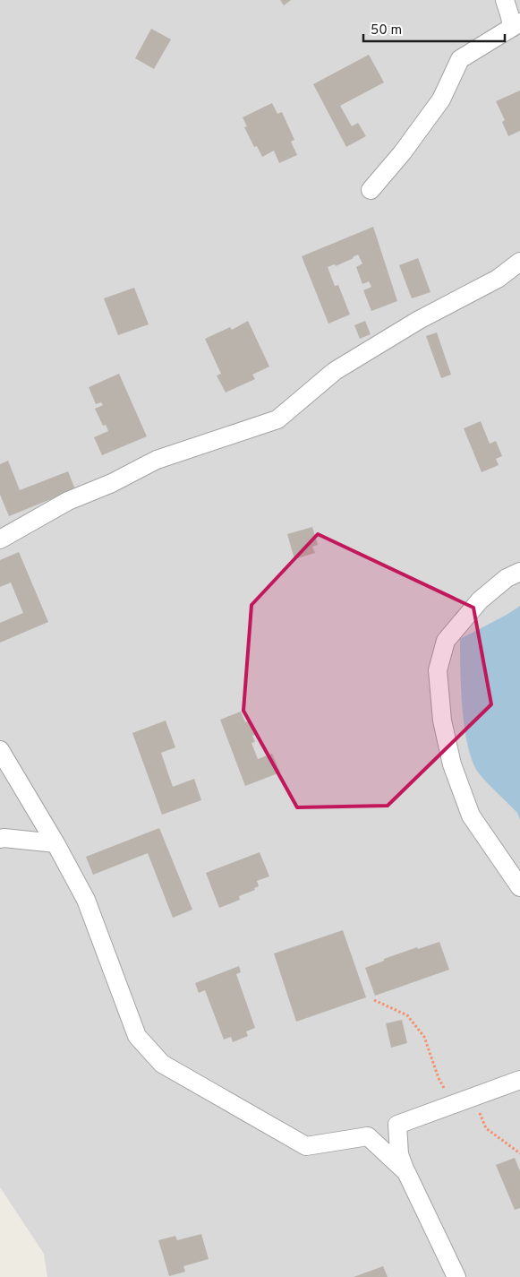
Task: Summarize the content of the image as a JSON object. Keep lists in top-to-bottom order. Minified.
{"scale_bar":"50 m"}
